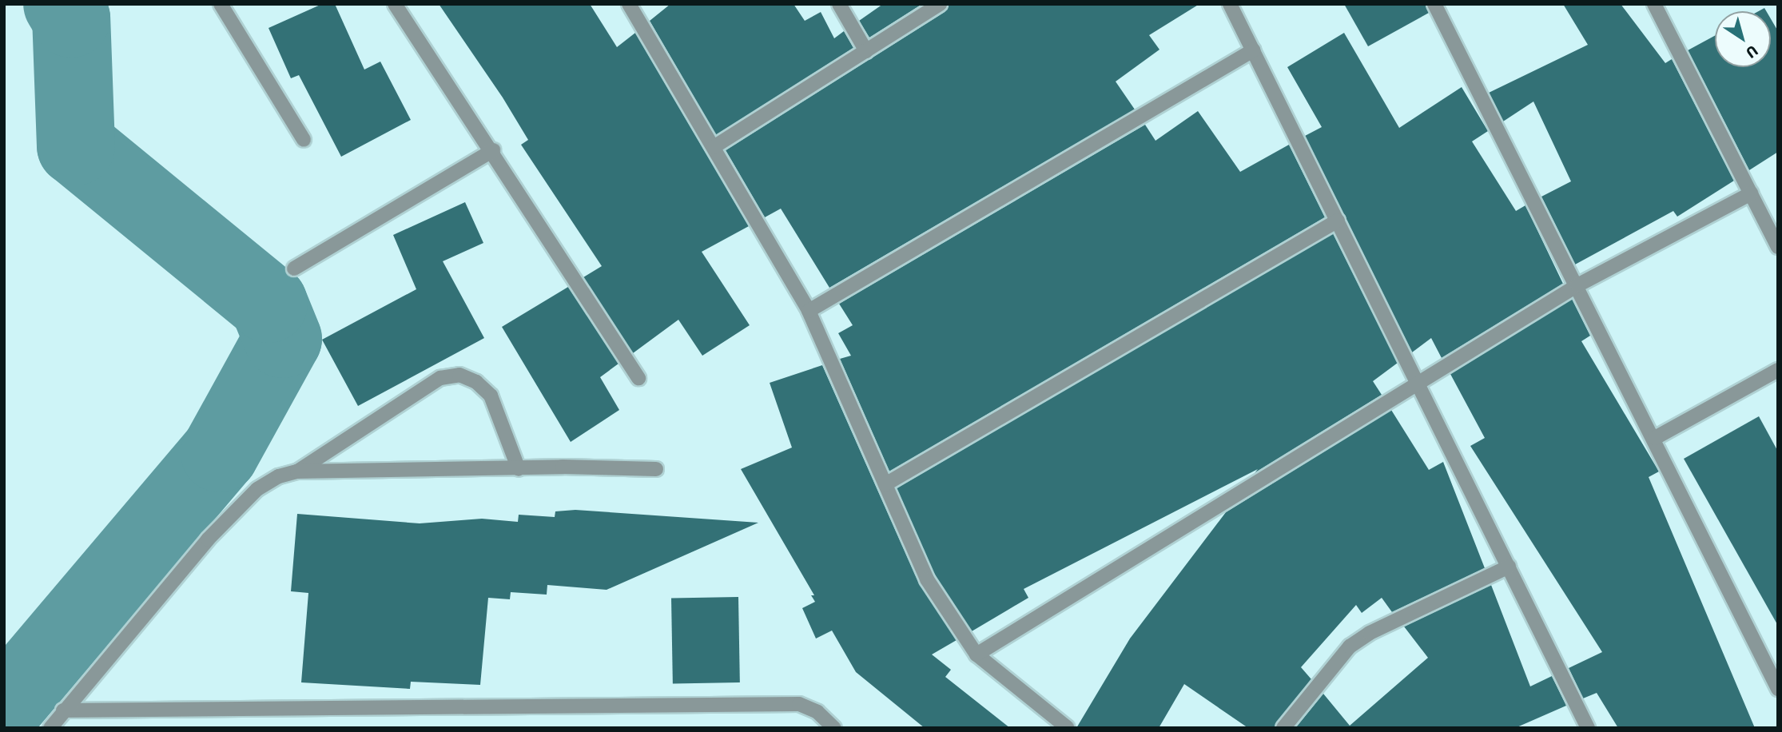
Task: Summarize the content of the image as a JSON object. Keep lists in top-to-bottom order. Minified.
{"north":"bottom right"}
